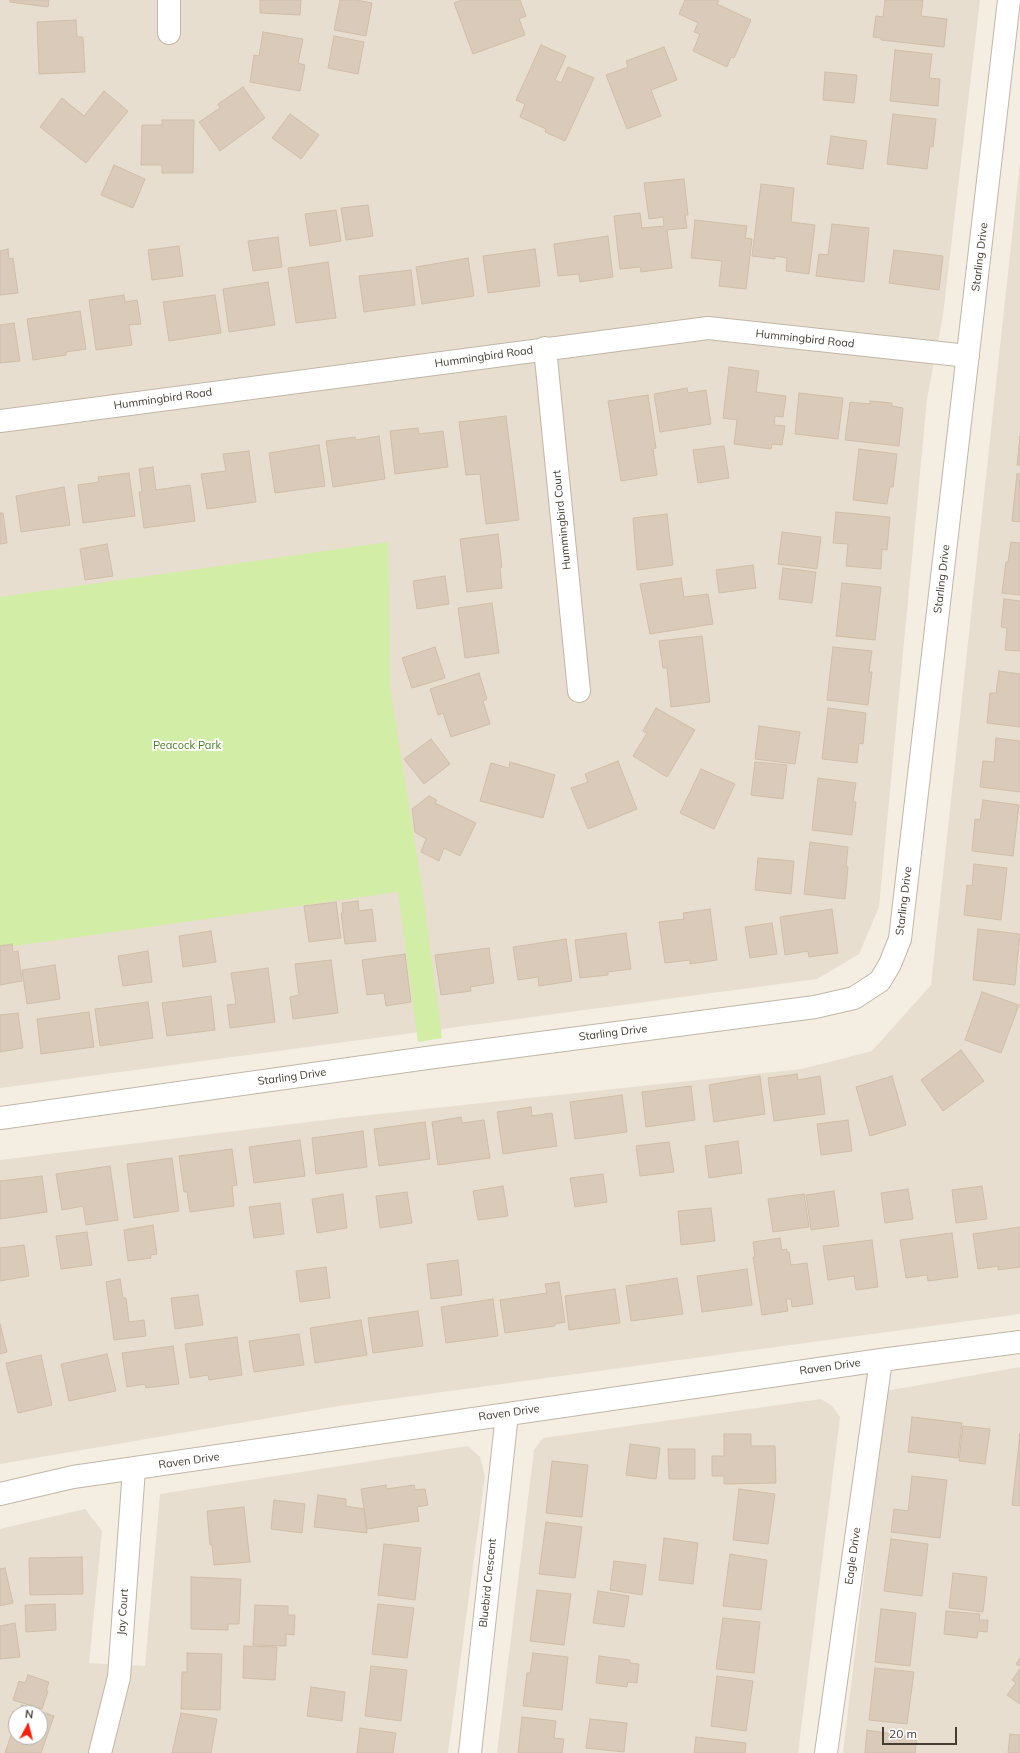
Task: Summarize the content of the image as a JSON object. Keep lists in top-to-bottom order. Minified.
{"streets":{"street":["Starling Drive","Hummingbird Road","Hummingbird Court","Raven Drive","Eagle Drive","Bluebird Crescent","Jay Court"]},"crossings":[["Starling Drive","Hummingbird Road"],["Hummingbird Road","Hummingbird Court"],["Raven Drive","Eagle Drive"],["Raven Drive","Bluebird Crescent"],["Raven Drive","Jay Court"]],"parks":["Peacock Park"],"scale_bar":"20 m","north":"top"}
